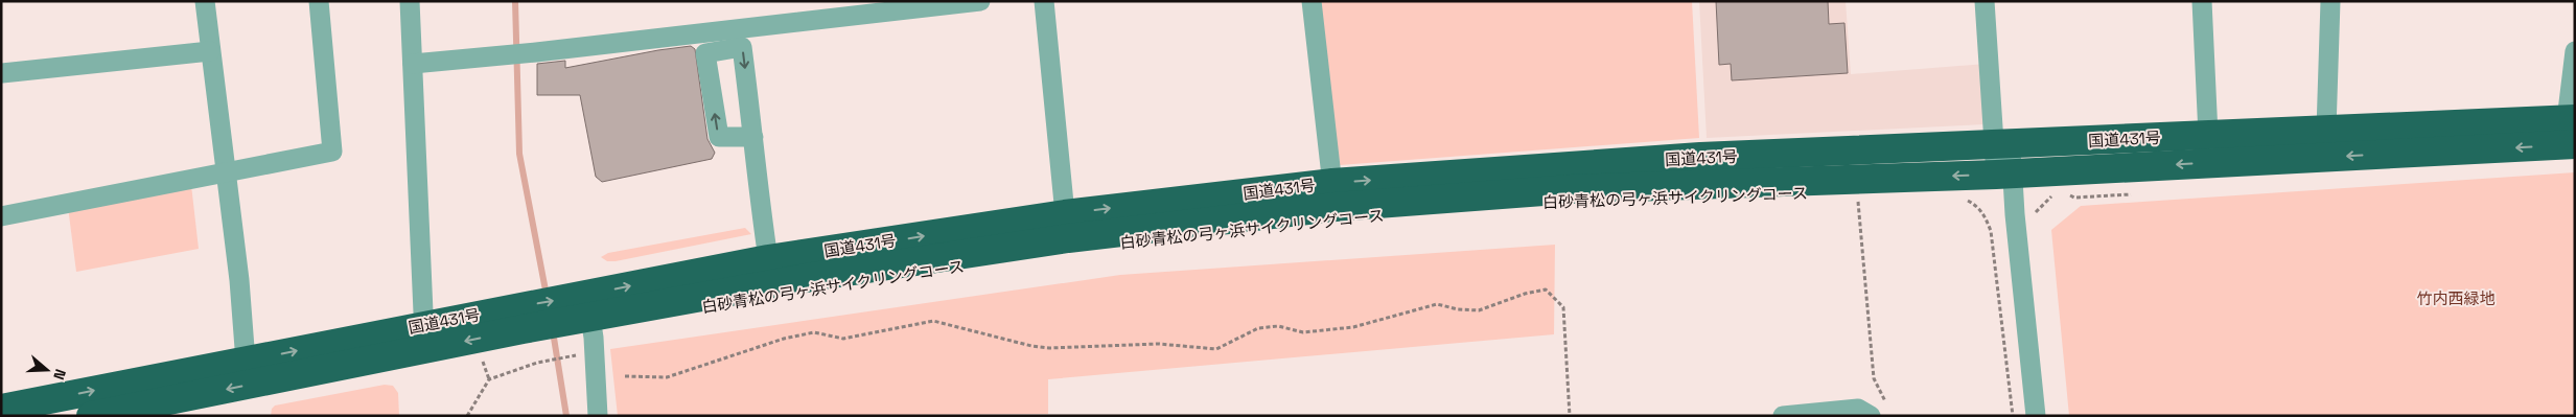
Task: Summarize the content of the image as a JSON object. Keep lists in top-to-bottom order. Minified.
{"streets":{"highway":["国道431号"]},"parks":["竹内西緑地"],"north":"right"}
